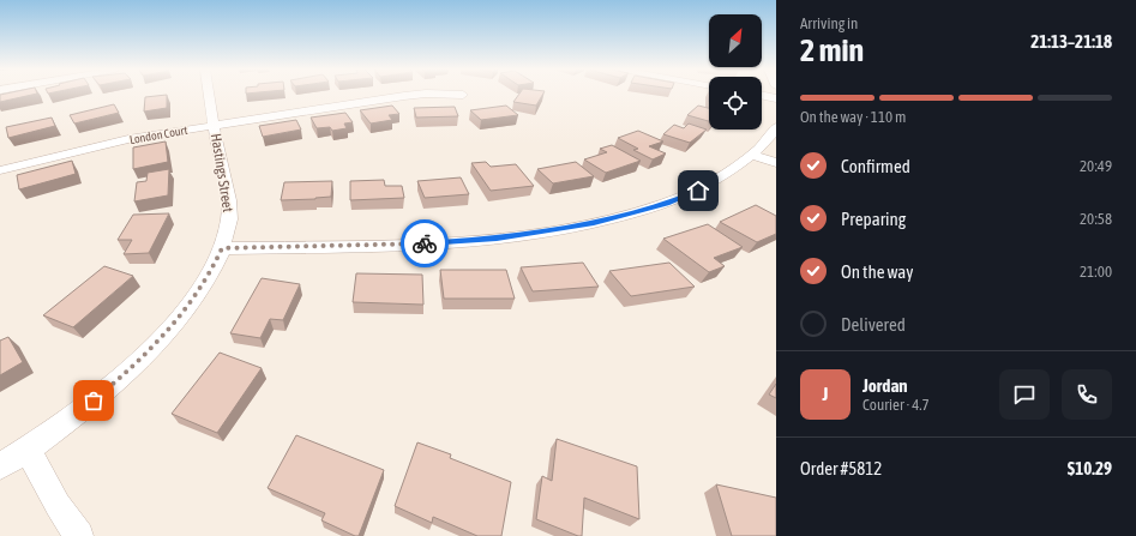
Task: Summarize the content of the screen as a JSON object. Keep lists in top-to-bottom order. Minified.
{"streets":{"street":["London Court","Hastings Street"]},"crossings":[["London Court","Hastings Street"]],"north":"top right","page":{"heading":["2 min","Arriving in","21:13–21:18"],"panel":["Jordan","Courier · 4.7","Order #5812","$10.29"],"bar":"On the way · 110 m","list":[["Confirmed","20:49"],["Preparing","20:58"],["On the way","21:00"],"Delivered"],"round":"J"}}
